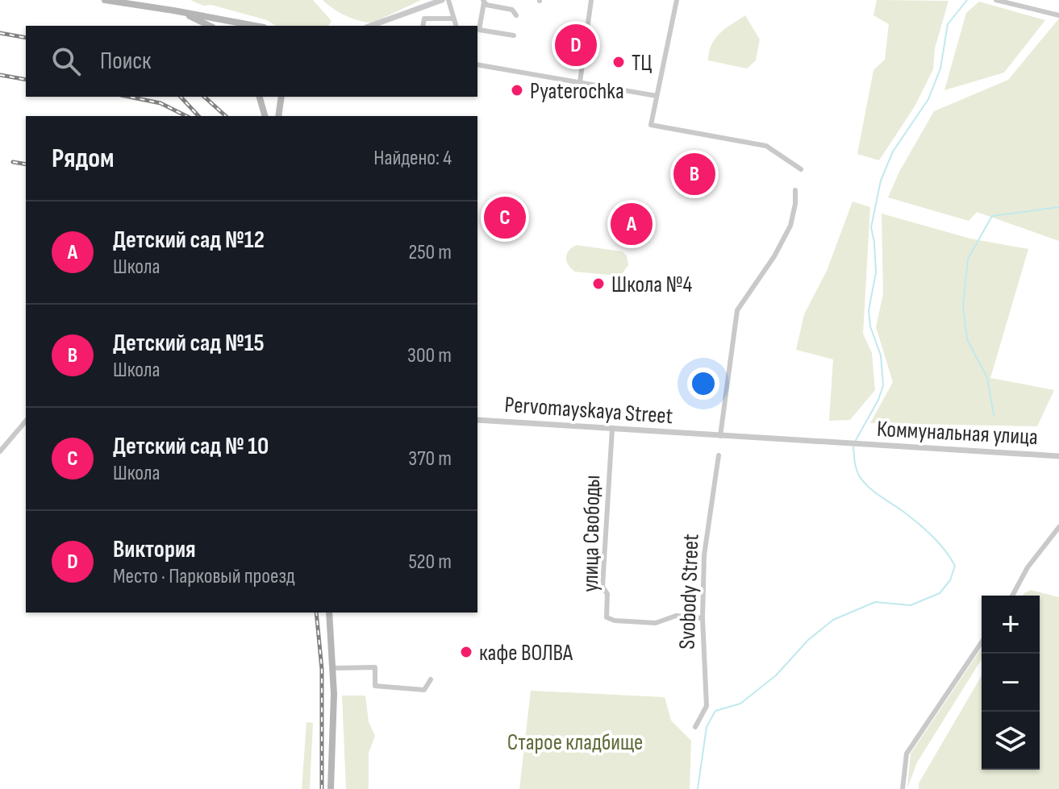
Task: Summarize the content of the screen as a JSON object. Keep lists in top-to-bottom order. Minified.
{"streets":{"street":["Pervomayskaya Street","Коммунальная улица","улица Свободы","Svobody Street"]},"crossings":[["Pervomayskaya Street","Коммунальная улица"],["Pervomayskaya Street","улица Свободы"],["улица Свободы","Svobody Street"]],"parks":["Старое кладбище"],"places":["ТЦ","Pyaterochka","Школа №4","кафе ВОЛВА"],"page":{"pins":["D","B","C","A"],"search":"Поиск","heading":["Рядом","Найдено: 4"],"list":[{"mark":"A","name":"Детский сад №12","note":"Школа","value":"250 m"},{"mark":"B","name":"Детский сад №15","note":"Школа","value":"300 m"},{"mark":"C","name":"Детский сад № 10","note":"Школа","value":"370 m"},{"mark":"D","name":"Виктория","note":"Место · Парковый проезд","value":"520 m"}],"map_buttons":["+","−"]}}
